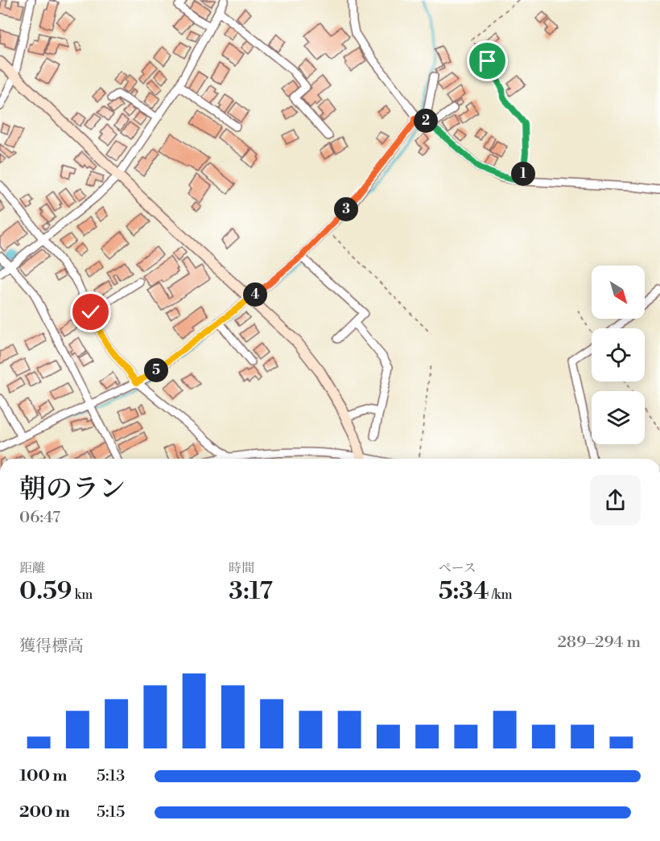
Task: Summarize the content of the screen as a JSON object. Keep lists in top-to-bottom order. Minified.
{"north":"bottom right","page":{"pins":["2","1","3","4","5"],"heading":["朝のラン","06:47"],"stats":[["距離","0.59 km"],["時間","3:17"],["ペース","5:34 /km"]],"chart":["獲得標高","289–294 m"],"list":[{"name":"100 m","note":"5:13"},{"name":"200 m","note":"5:15"}]}}
